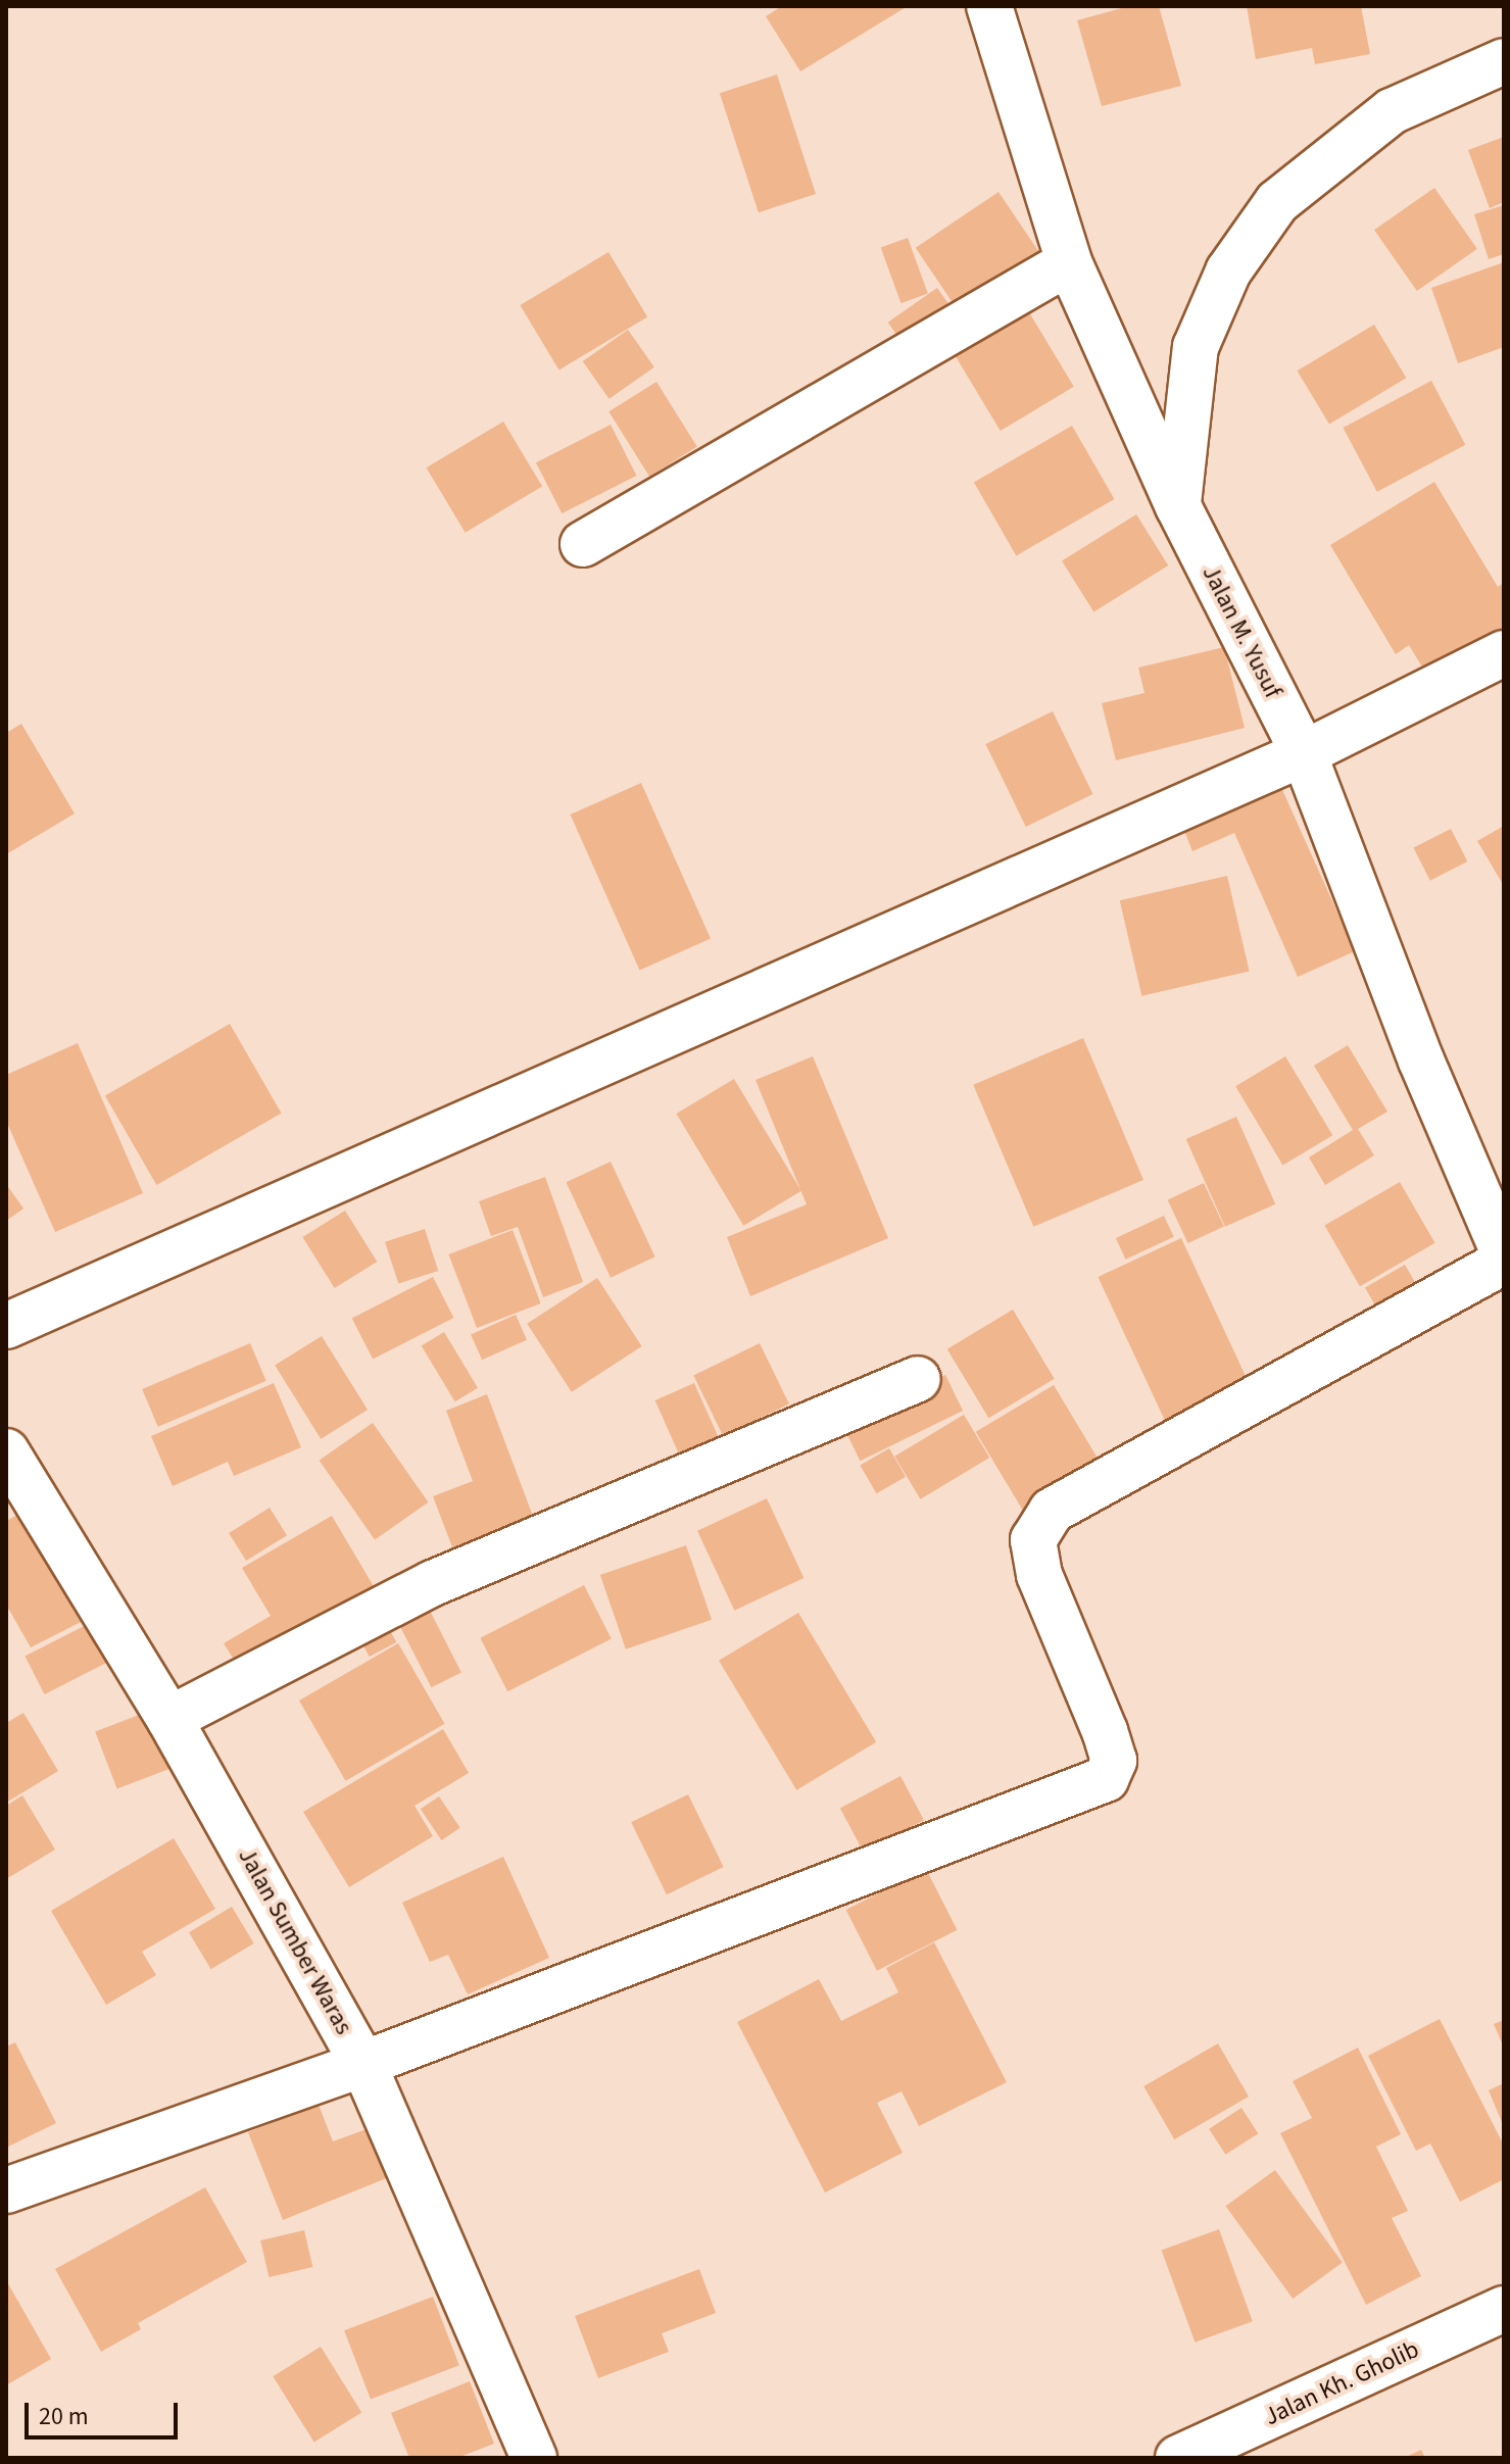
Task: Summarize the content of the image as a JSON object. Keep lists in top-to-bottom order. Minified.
{"streets":{"street":["Jalan M. Yusuf","Jalan Sumber Waras","Jalan Kh. Gholib"]},"scale_bar":"20 m"}
